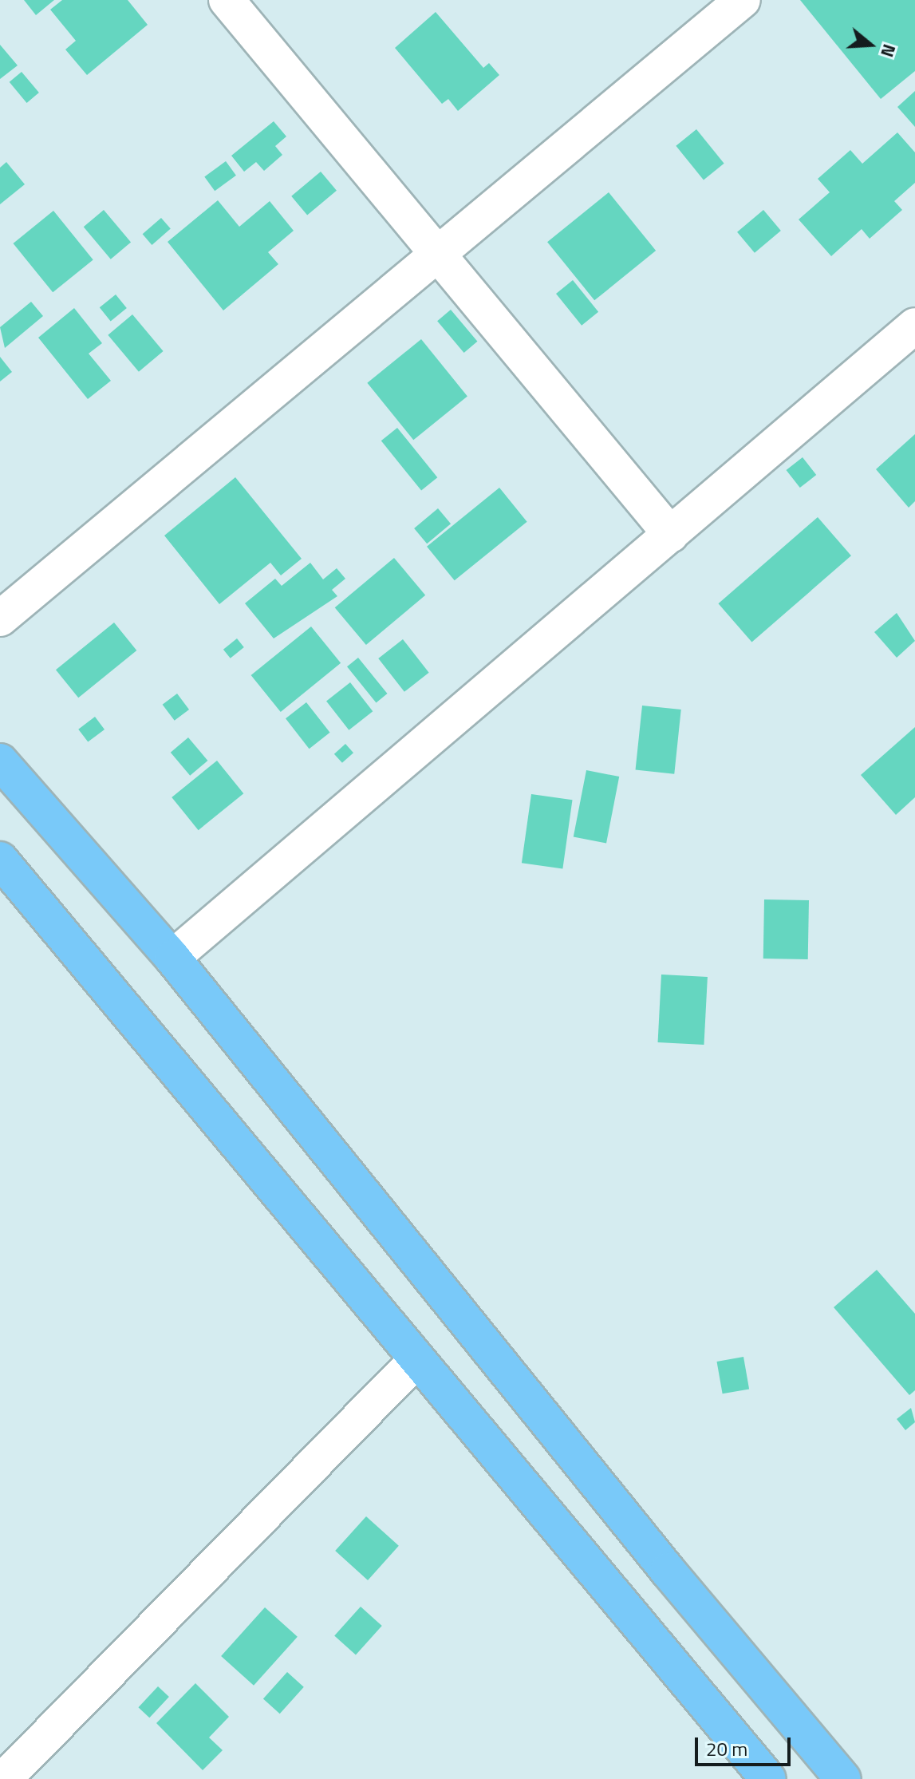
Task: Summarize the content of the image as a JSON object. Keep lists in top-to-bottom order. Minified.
{"scale_bar":"20 m","north":"right"}
